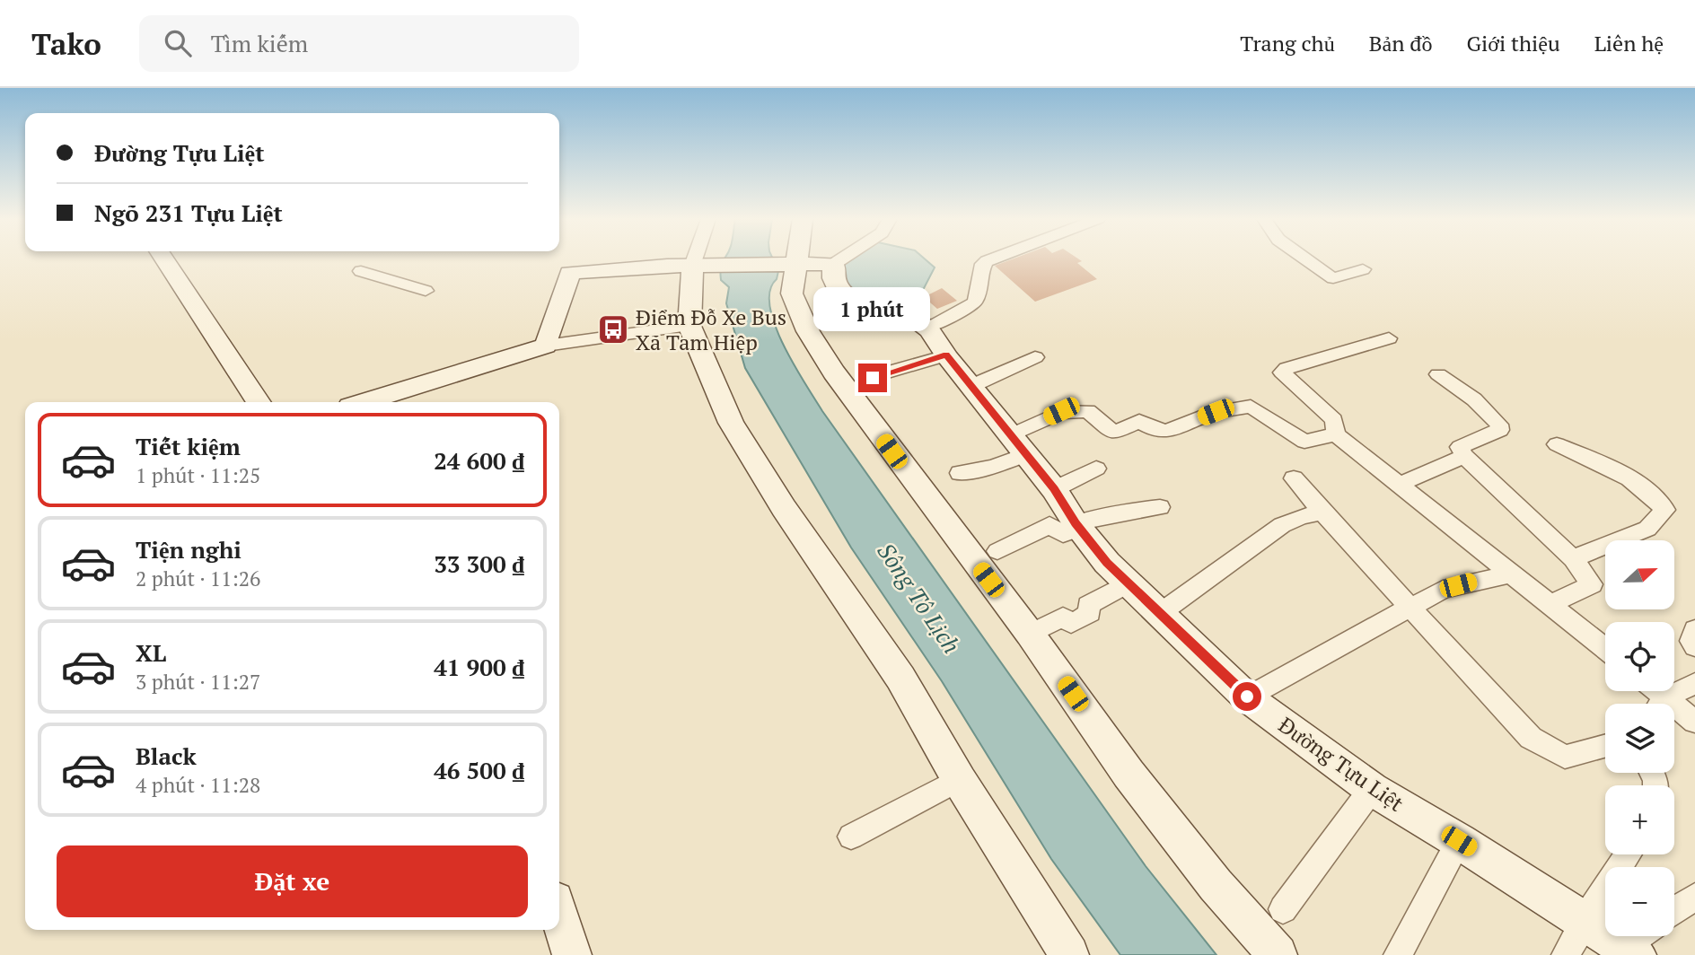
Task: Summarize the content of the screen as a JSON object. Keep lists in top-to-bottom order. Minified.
{"streets":{"street":["Đường Tựu Liệt"]},"water":["Sông Tô Lịch"],"places":{"bus stop":["Điểm Đỗ Xe Bus Xã Tam Hiệp"]},"north":"right","page":{"header":"Tako","search":"Tìm kiếm","nav":["Trang chủ","Bản đồ","Giới thiệu","Liên hệ"],"banner":["Đường Tựu Liệt","Ngõ 231 Tựu Liệt"],"bubble":"1 phút","list":[{"name":"Tiết kiệm","note":"1 phút · 11:25","value":"24 600 ₫"},{"name":"Tiện nghi","note":"2 phút · 11:26","value":"33 300 ₫"},{"name":"XL","note":"3 phút · 11:27","value":"41 900 ₫"},{"name":"Black","note":"4 phút · 11:28","value":"46 500 ₫"}],"map_buttons":["+","−"],"buttons":"Đặt xe"}}
